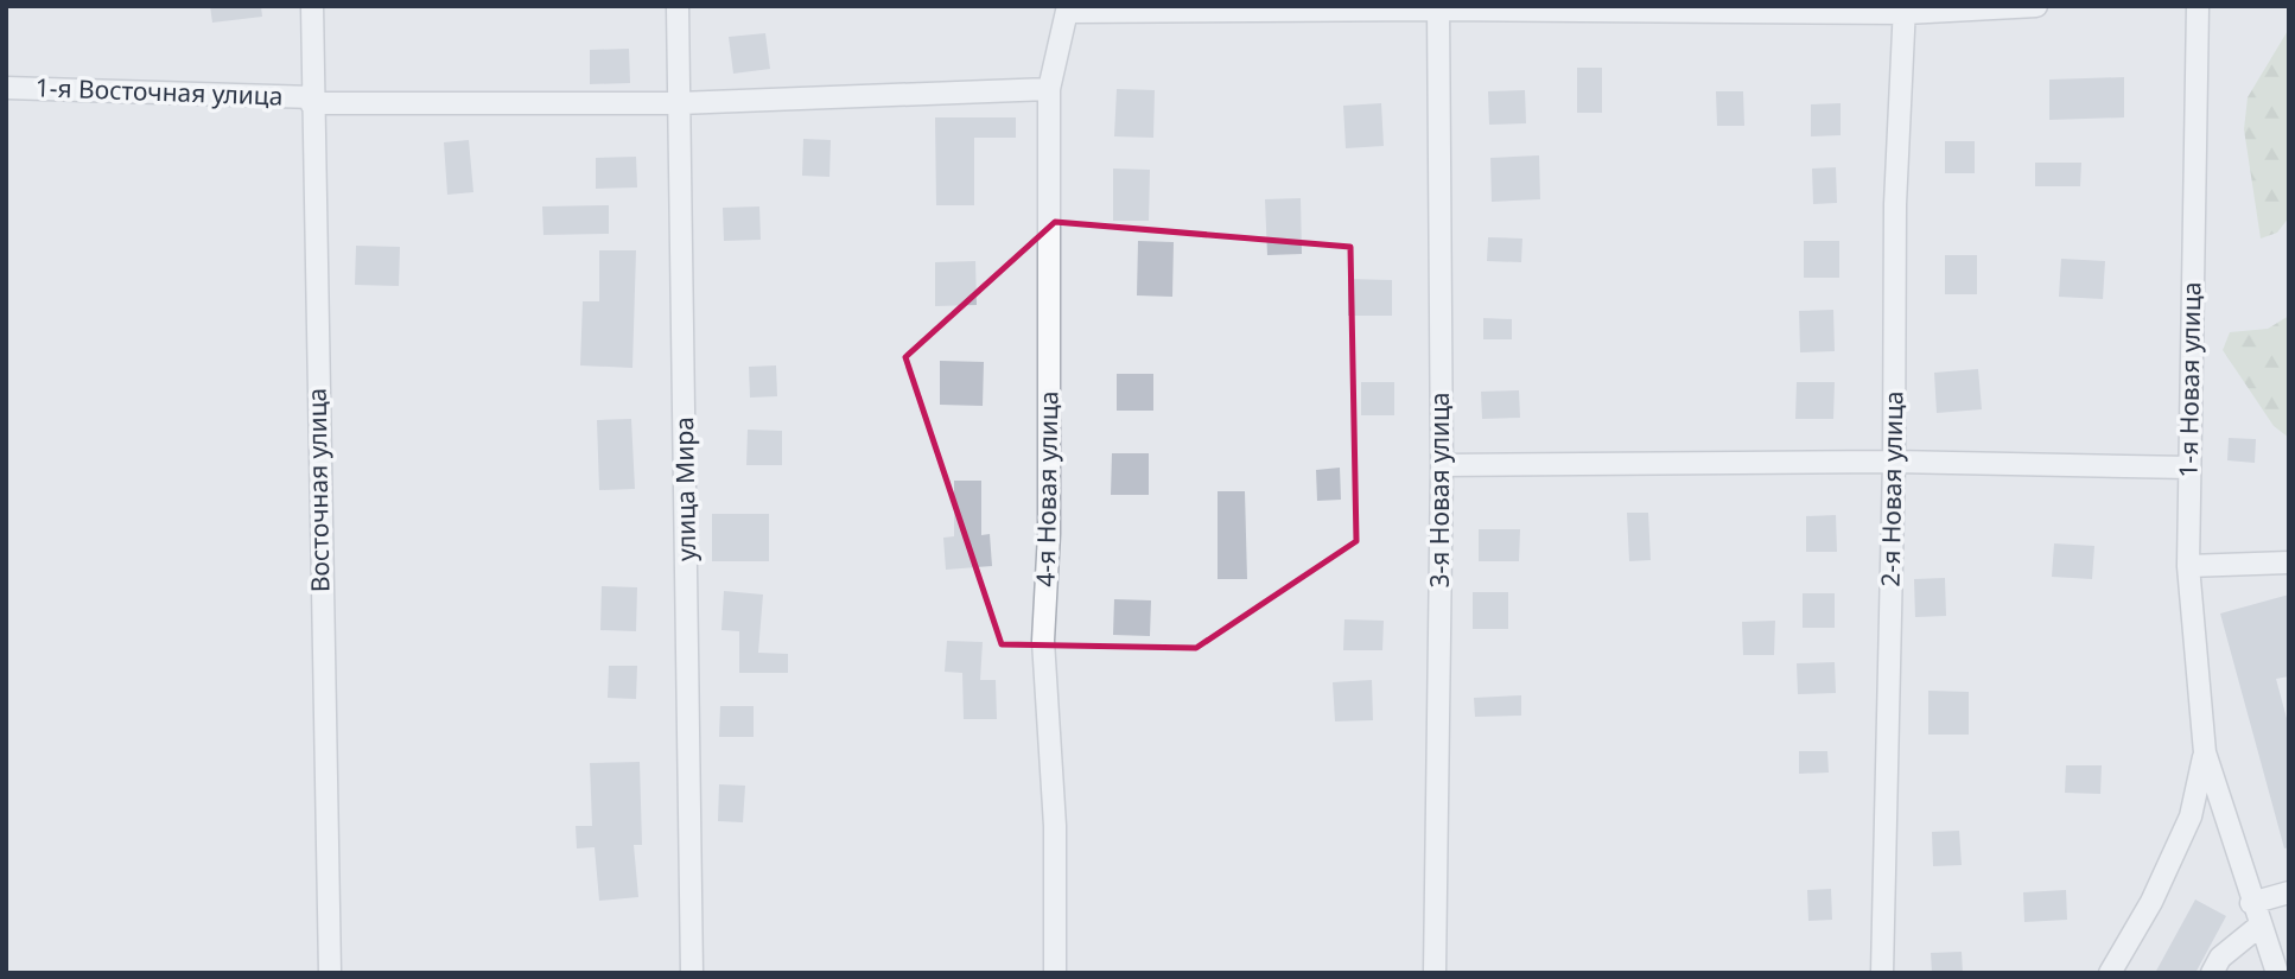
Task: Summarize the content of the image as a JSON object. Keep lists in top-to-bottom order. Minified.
{"streets":{"street":["1-я Восточная улица","1-я Новая улица","улица Мира","4-я Новая улица","2-я Новая улица","Восточная улица","3-я Новая улица"]},"crossings":[["1-я Восточная улица","улица Мира"],["1-я Восточная улица","4-я Новая улица"],["1-я Восточная улица","Восточная улица"]]}
